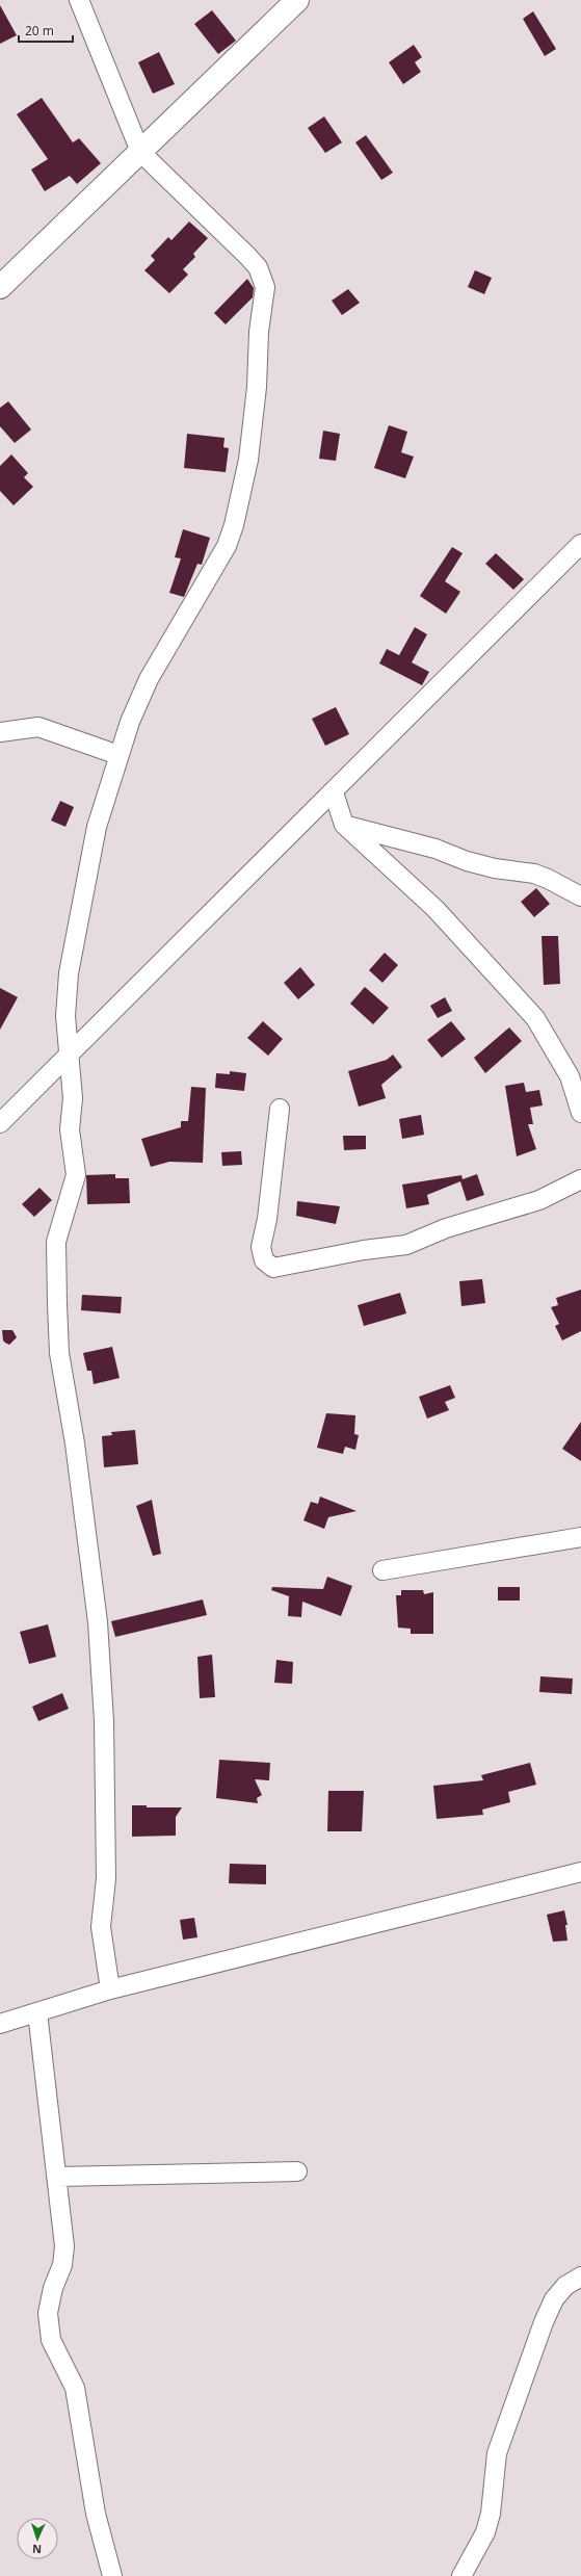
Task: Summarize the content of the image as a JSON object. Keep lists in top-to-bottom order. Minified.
{"scale_bar":"20 m","north":"bottom"}
